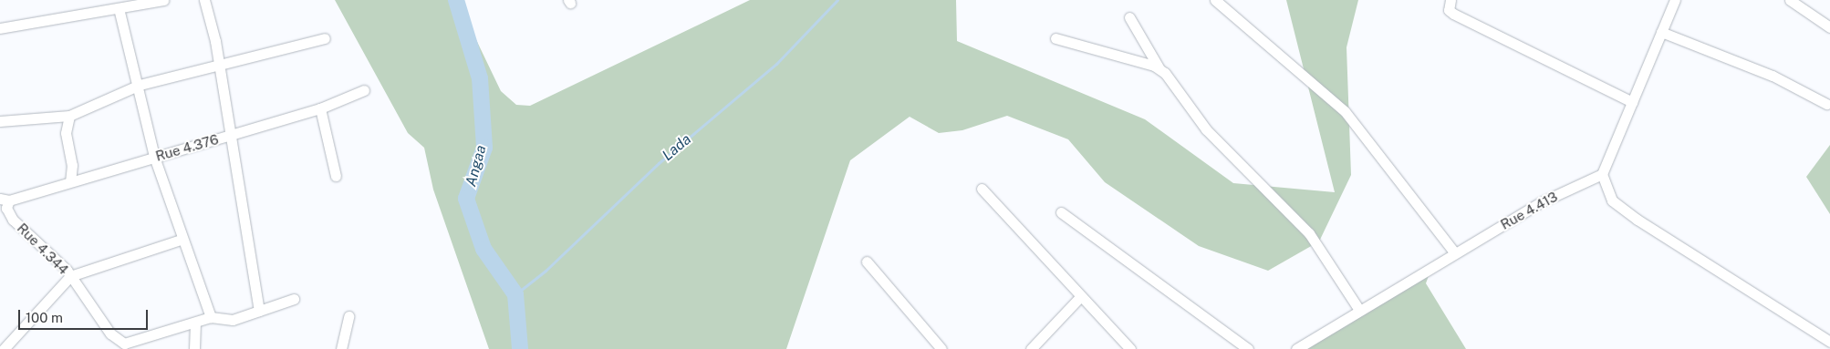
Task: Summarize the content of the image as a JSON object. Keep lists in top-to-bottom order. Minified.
{"streets":{"street":["Rue 4.376","Rue 4.413","Rue 4.344"]},"crossings":[["Rue 4.376","Rue 4.344"]],"water":["Lada","Angaa"],"scale_bar":"100 m"}
